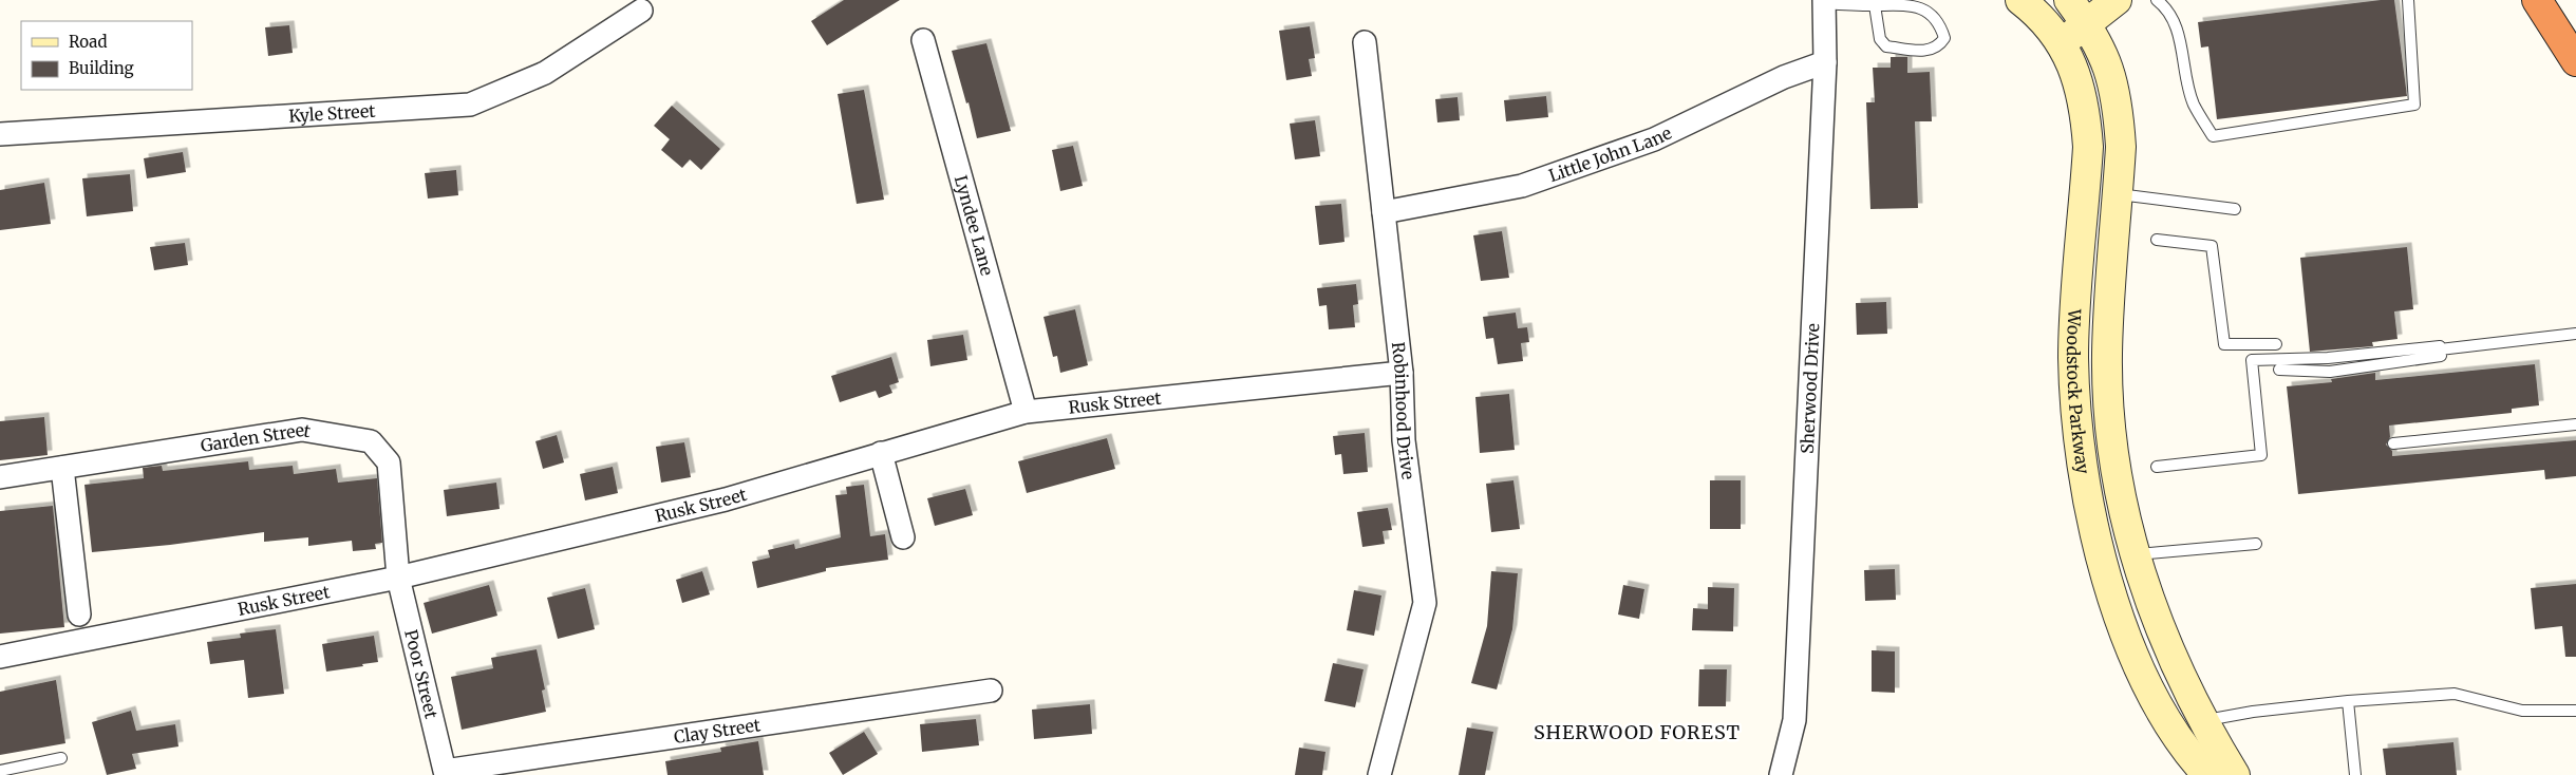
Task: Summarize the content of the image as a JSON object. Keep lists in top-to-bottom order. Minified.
{"streets":{"main road":["Woodstock Parkway"],"street":["Kyle Street","Little John Lane","Lyndee Lane","Sherwood Drive","Rusk Street","Robinhood Drive","Garden Street","Poor Street","Clay Street"]},"crossings":[["Little John Lane","Sherwood Drive"],["Little John Lane","Robinhood Drive"],["Lyndee Lane","Rusk Street"],["Rusk Street","Robinhood Drive"],["Rusk Street","Garden Street"],["Rusk Street","Poor Street"],["Garden Street","Poor Street"],["Poor Street","Clay Street"]],"districts":["SHERWOOD FOREST"],"legend":["Road","Building"]}
